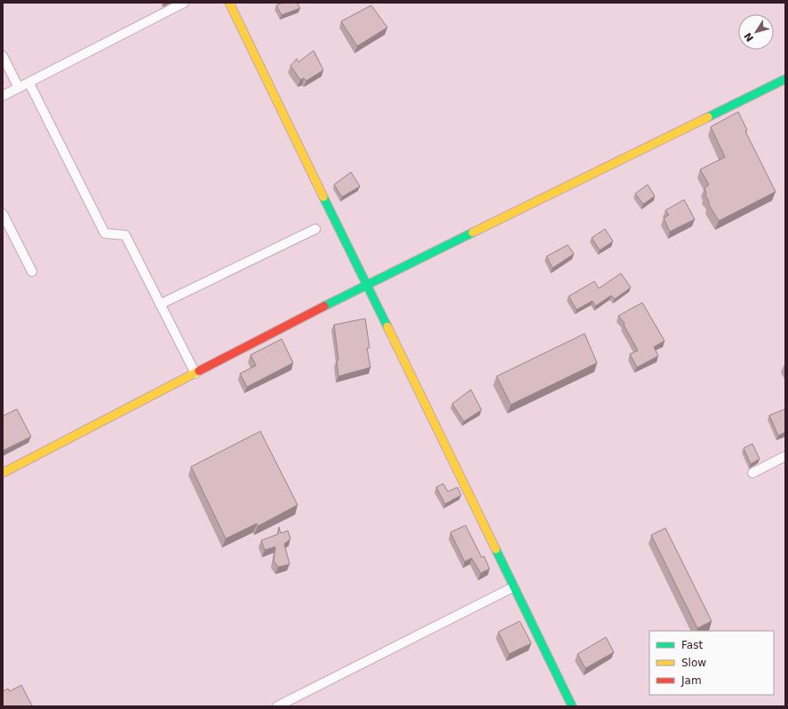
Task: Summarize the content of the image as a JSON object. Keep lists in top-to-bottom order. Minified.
{"legend":["Fast","Slow","Jam"],"north":"bottom left"}
